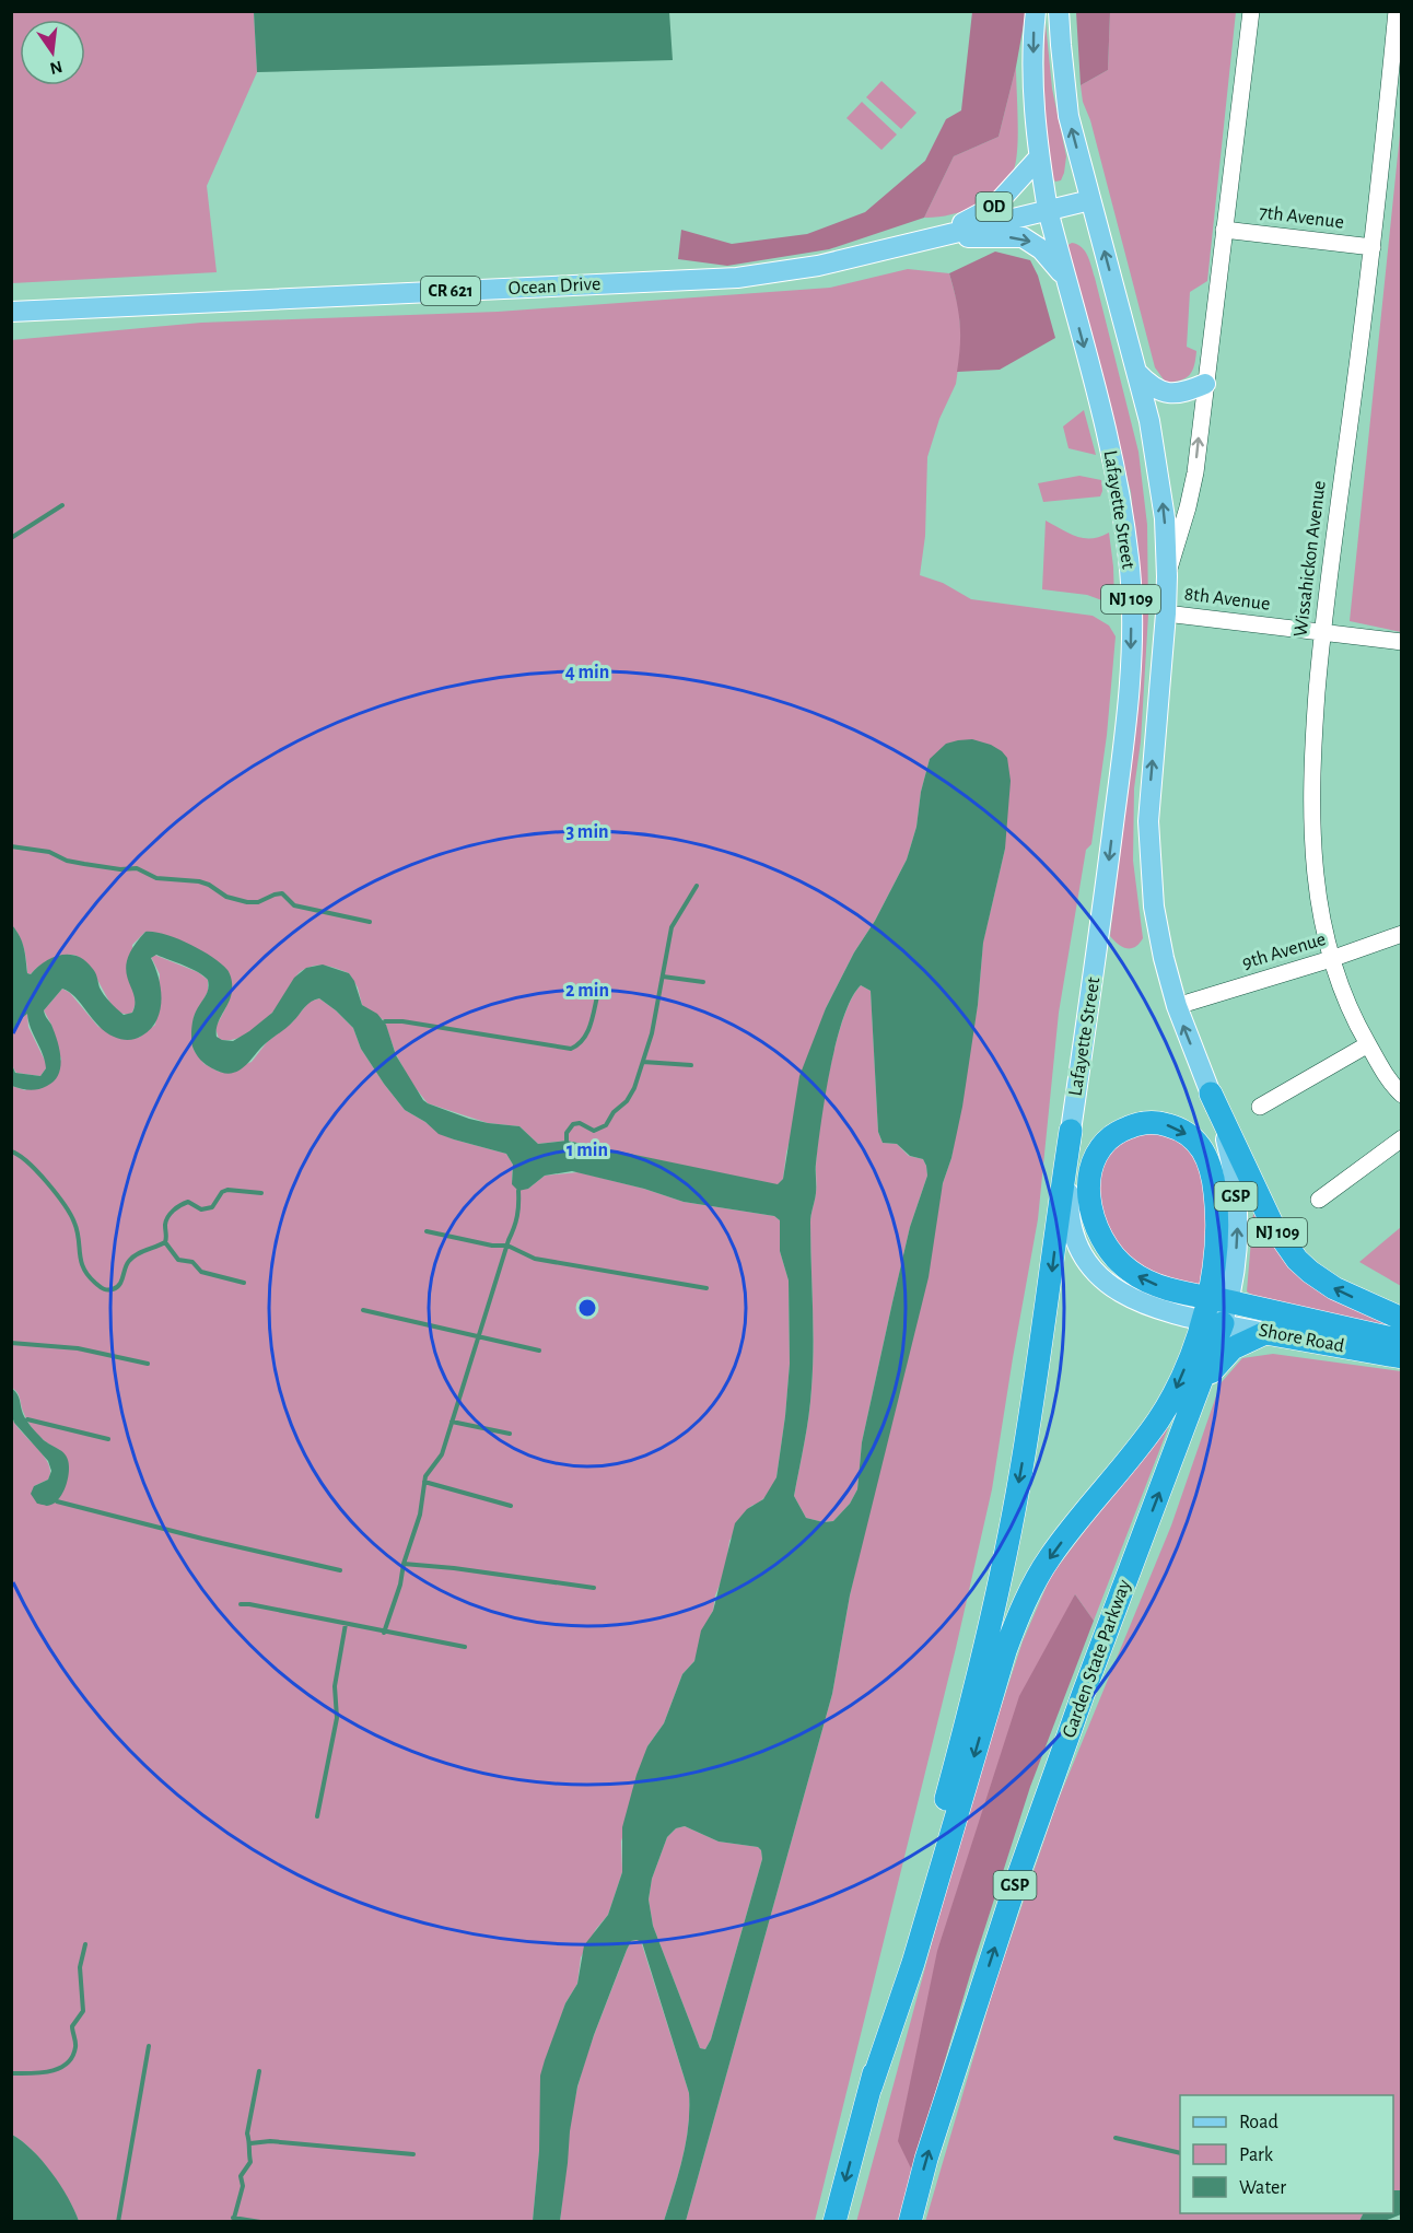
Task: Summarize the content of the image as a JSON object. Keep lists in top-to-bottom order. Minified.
{"streets":{"highway":["NJ 109","GSP","Shore Road","Garden State Parkway"],"main road":["OD","Ocean Drive","CR 621","Lafayette Street"],"street":["7th Avenue","Wissahickon Avenue","8th Avenue","9th Avenue"]},"crossings":[["OD","Ocean Drive"],["OD","Lafayette Street"],["7th Avenue","Wissahickon Avenue"],["Ocean Drive","Lafayette Street"],["Lafayette Street","NJ 109"],["Lafayette Street","8th Avenue"],["Lafayette Street","9th Avenue"],["Lafayette Street","Garden State Parkway"],["Wissahickon Avenue","8th Avenue"],["Wissahickon Avenue","9th Avenue"],["NJ 109","Shore Road"],["NJ 109","Garden State Parkway"],["Shore Road","Garden State Parkway"]],"one_way":["Garden State Parkway"],"legend":["Road","Park","Water"],"north":"bottom","rings":["4 min","3 min","2 min","1 min"]}
